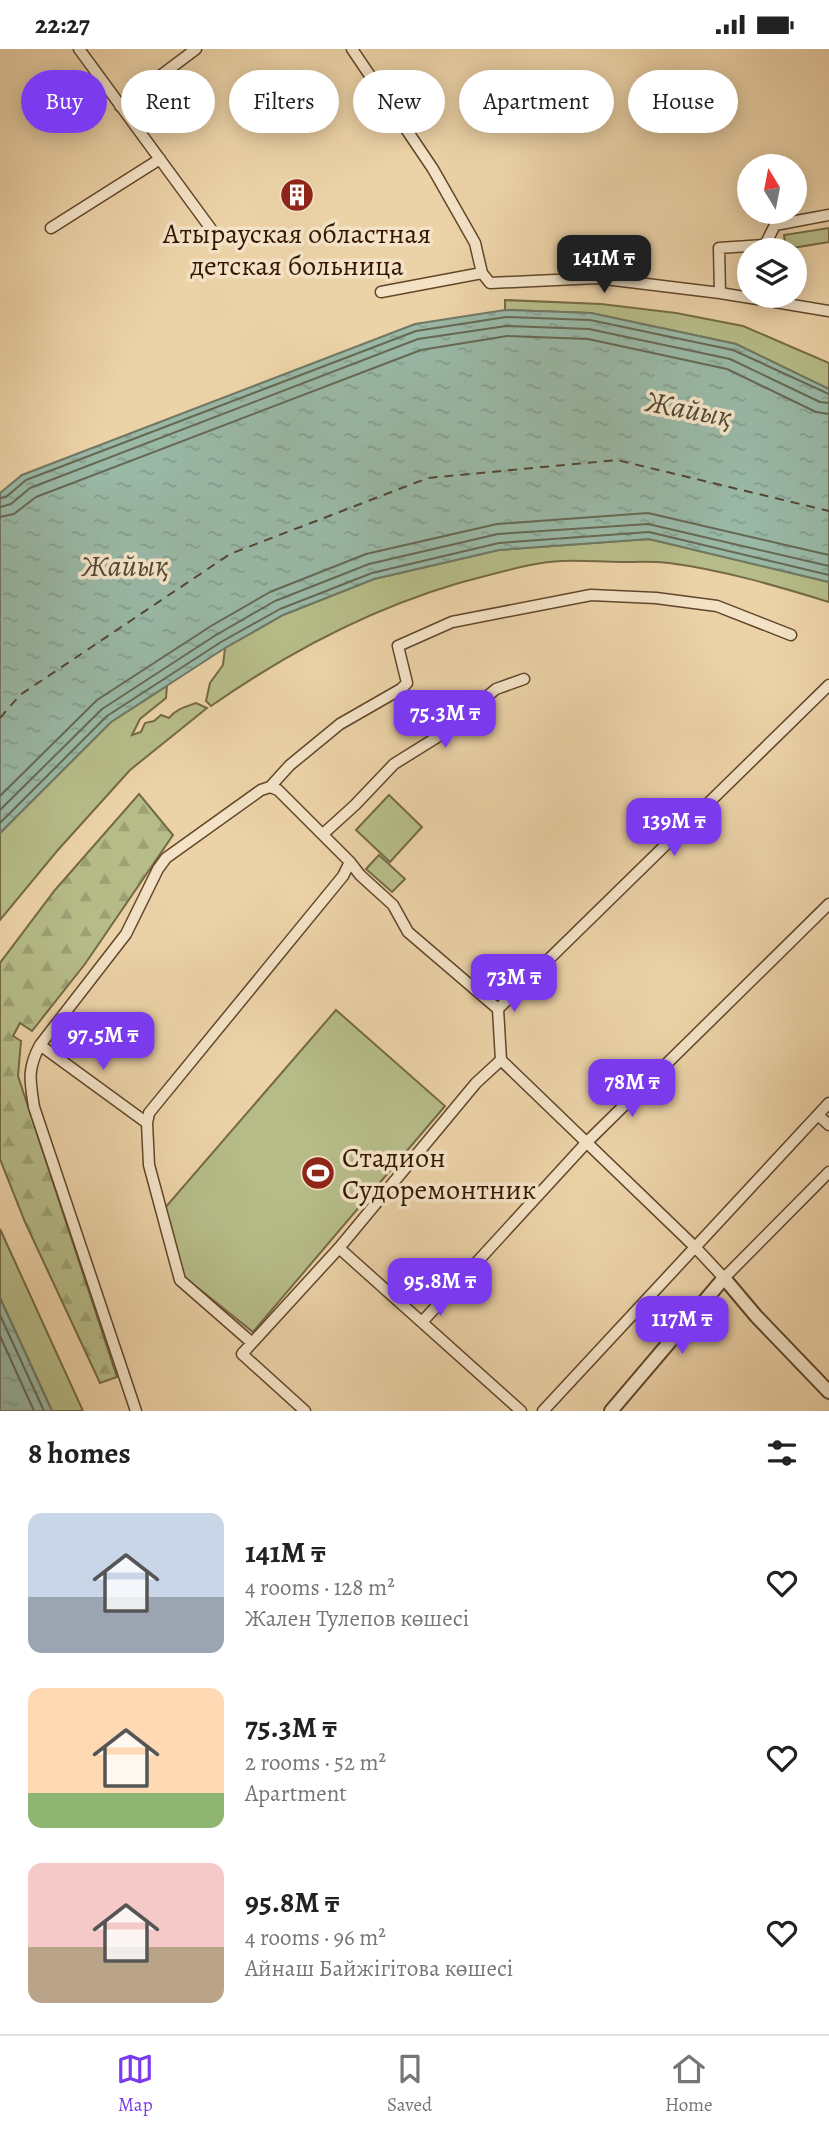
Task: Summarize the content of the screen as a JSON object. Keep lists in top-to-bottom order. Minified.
{"water":["Жайық"],"places":{"building":["Атырауская областная детская больница"],"sports":["Стадион Судоремонтник"]},"north":"top","page":{"status":"22:27","chip":["Buy","Rent","Filters","New","Apartment","House"],"price":["141M ₸","75.3M ₸","139M ₸","73M ₸","97.5M ₸","78M ₸","95.8M ₸","117M ₸"],"heading":"8 homes","list":[{"name":"141M ₸","note":"4 rooms · 128 m² · Жален Тулепов көшесі"},{"name":"75.3M ₸","note":"2 rooms · 52 m² · Apartment"},{"name":"95.8M ₸","note":"4 rooms · 96 m² · Айнаш Байжігітова көшесі"}],"tabs":["Map","Saved","Home"]}}
